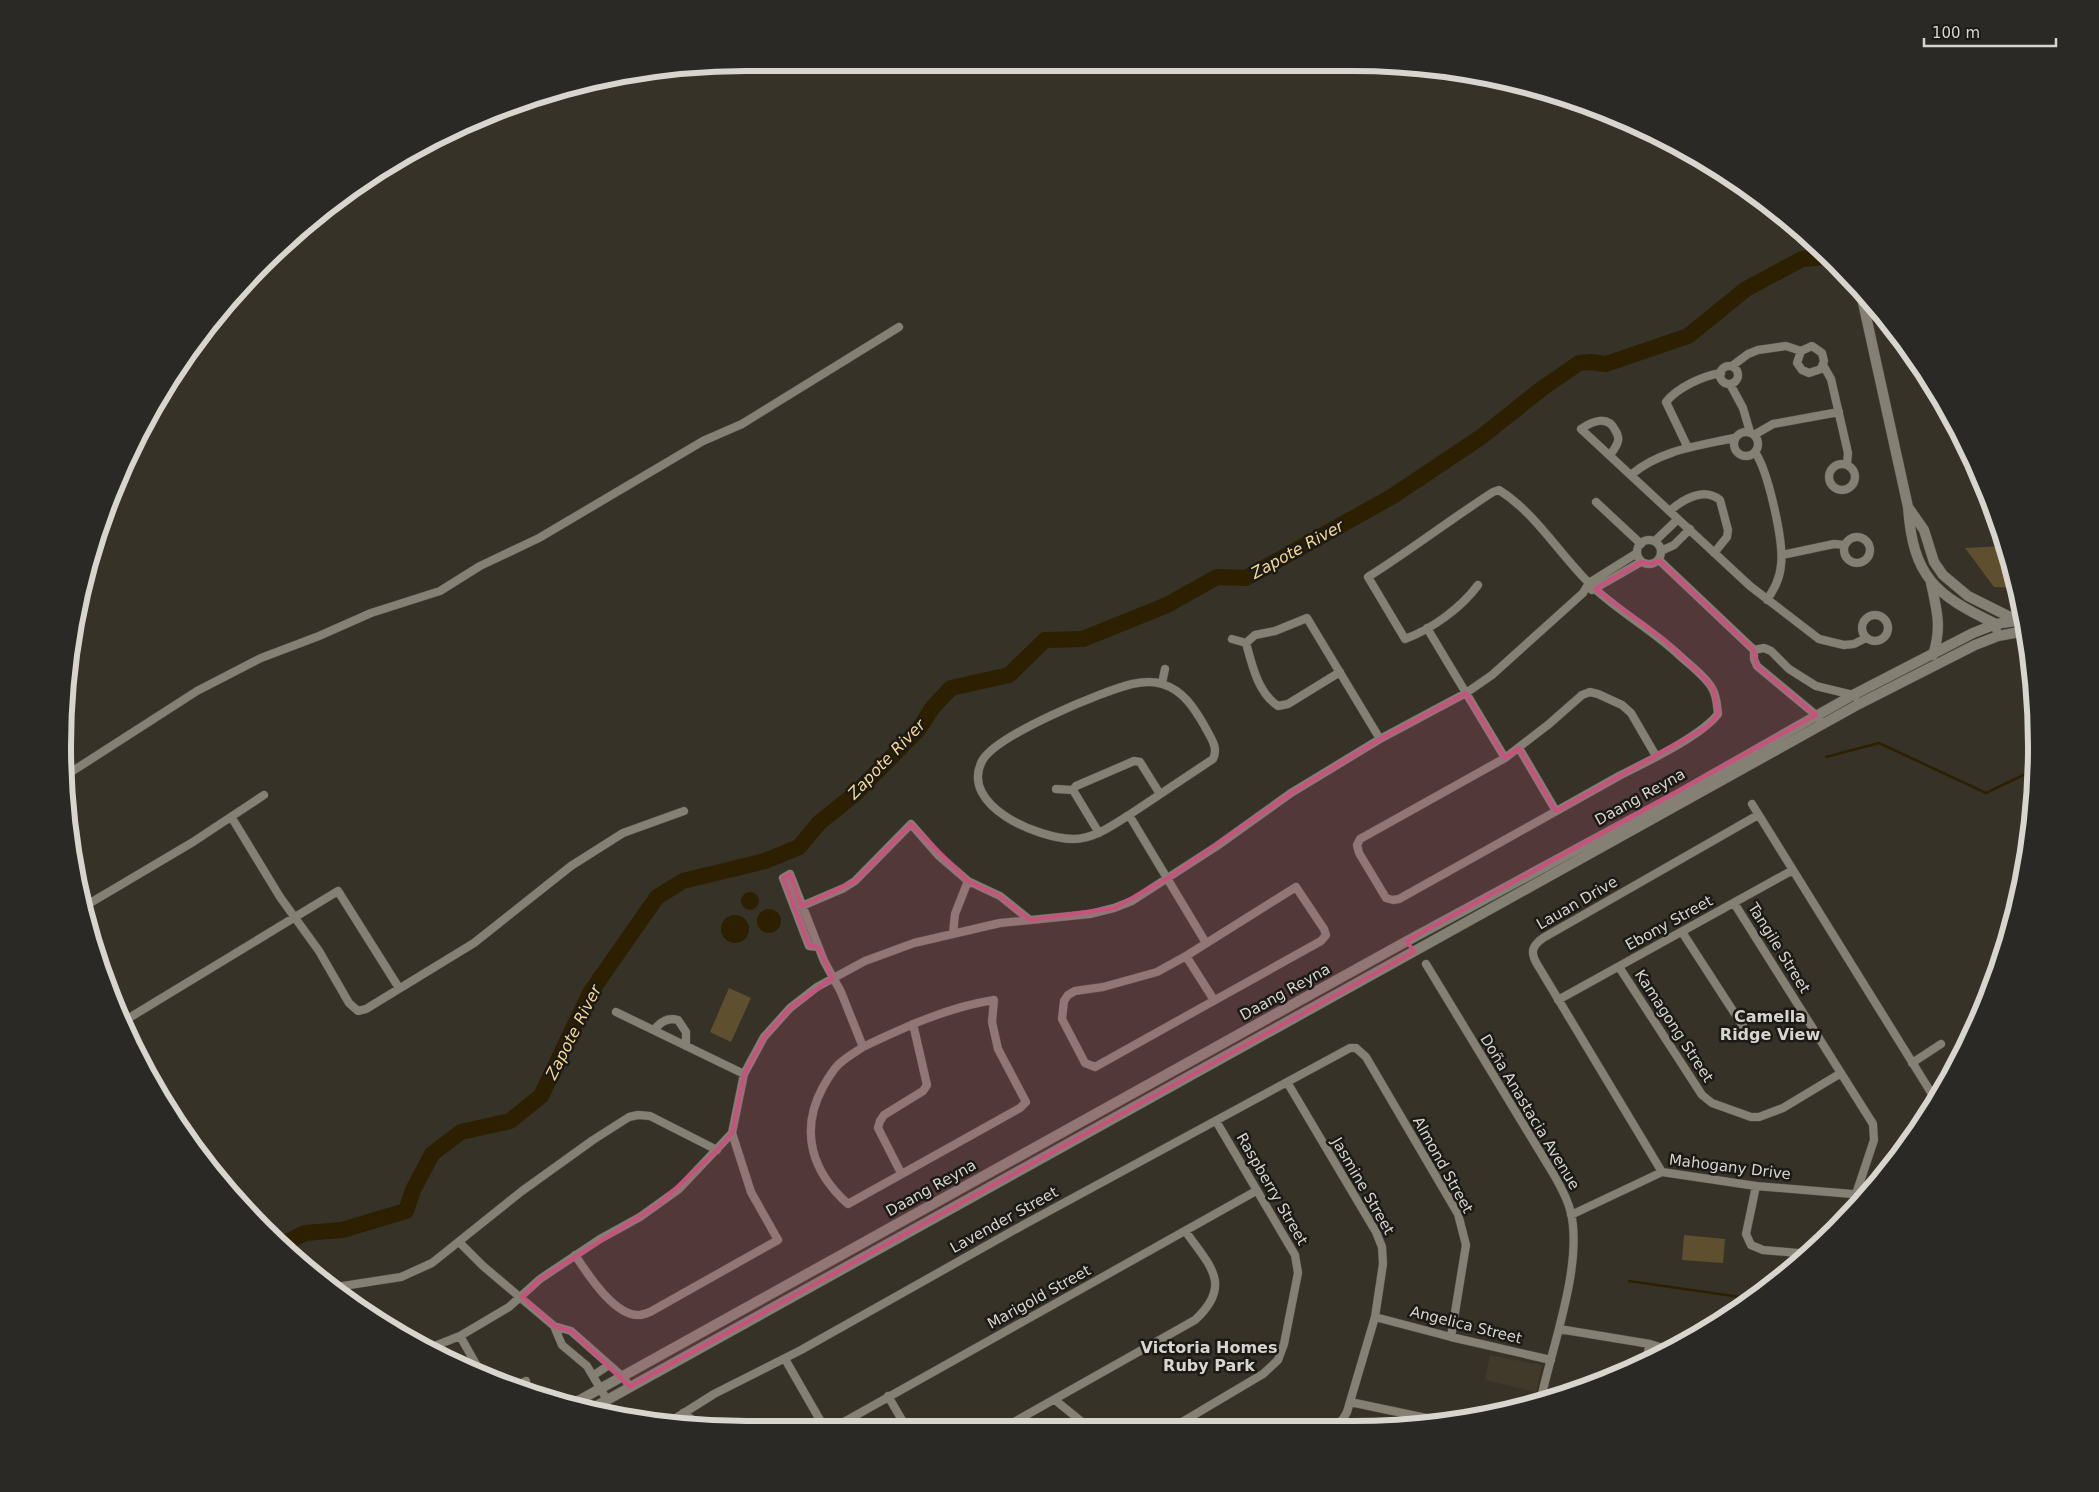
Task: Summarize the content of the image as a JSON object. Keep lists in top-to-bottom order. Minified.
{"streets":{"main road":["Daang Reyna"],"street":["Lauan Drive","Ebony Street","Tangile Street","Kamagong Street","Doña Anastacia Avenue","Almond Street","Mahogany Drive","Jasmine Street","Raspberry Street","Lavender Street","Marigold Street","Angelica Street"]},"crossings":[["Lauan Drive","Ebony Street"],["Lauan Drive","Mahogany Drive"],["Ebony Street","Tangile Street"],["Ebony Street","Kamagong Street"],["Tangile Street","Kamagong Street"],["Tangile Street","Mahogany Drive"],["Doña Anastacia Avenue","Mahogany Drive"],["Doña Anastacia Avenue","Angelica Street"],["Almond Street","Lavender Street"],["Almond Street","Angelica Street"],["Jasmine Street","Lavender Street"],["Jasmine Street","Angelica Street"],["Raspberry Street","Lavender Street"],["Raspberry Street","Marigold Street"]],"districts":["Camella Ridge View","Victoria Homes Ruby Park"],"water":["Zapote River"],"scale_bar":"100 m"}
